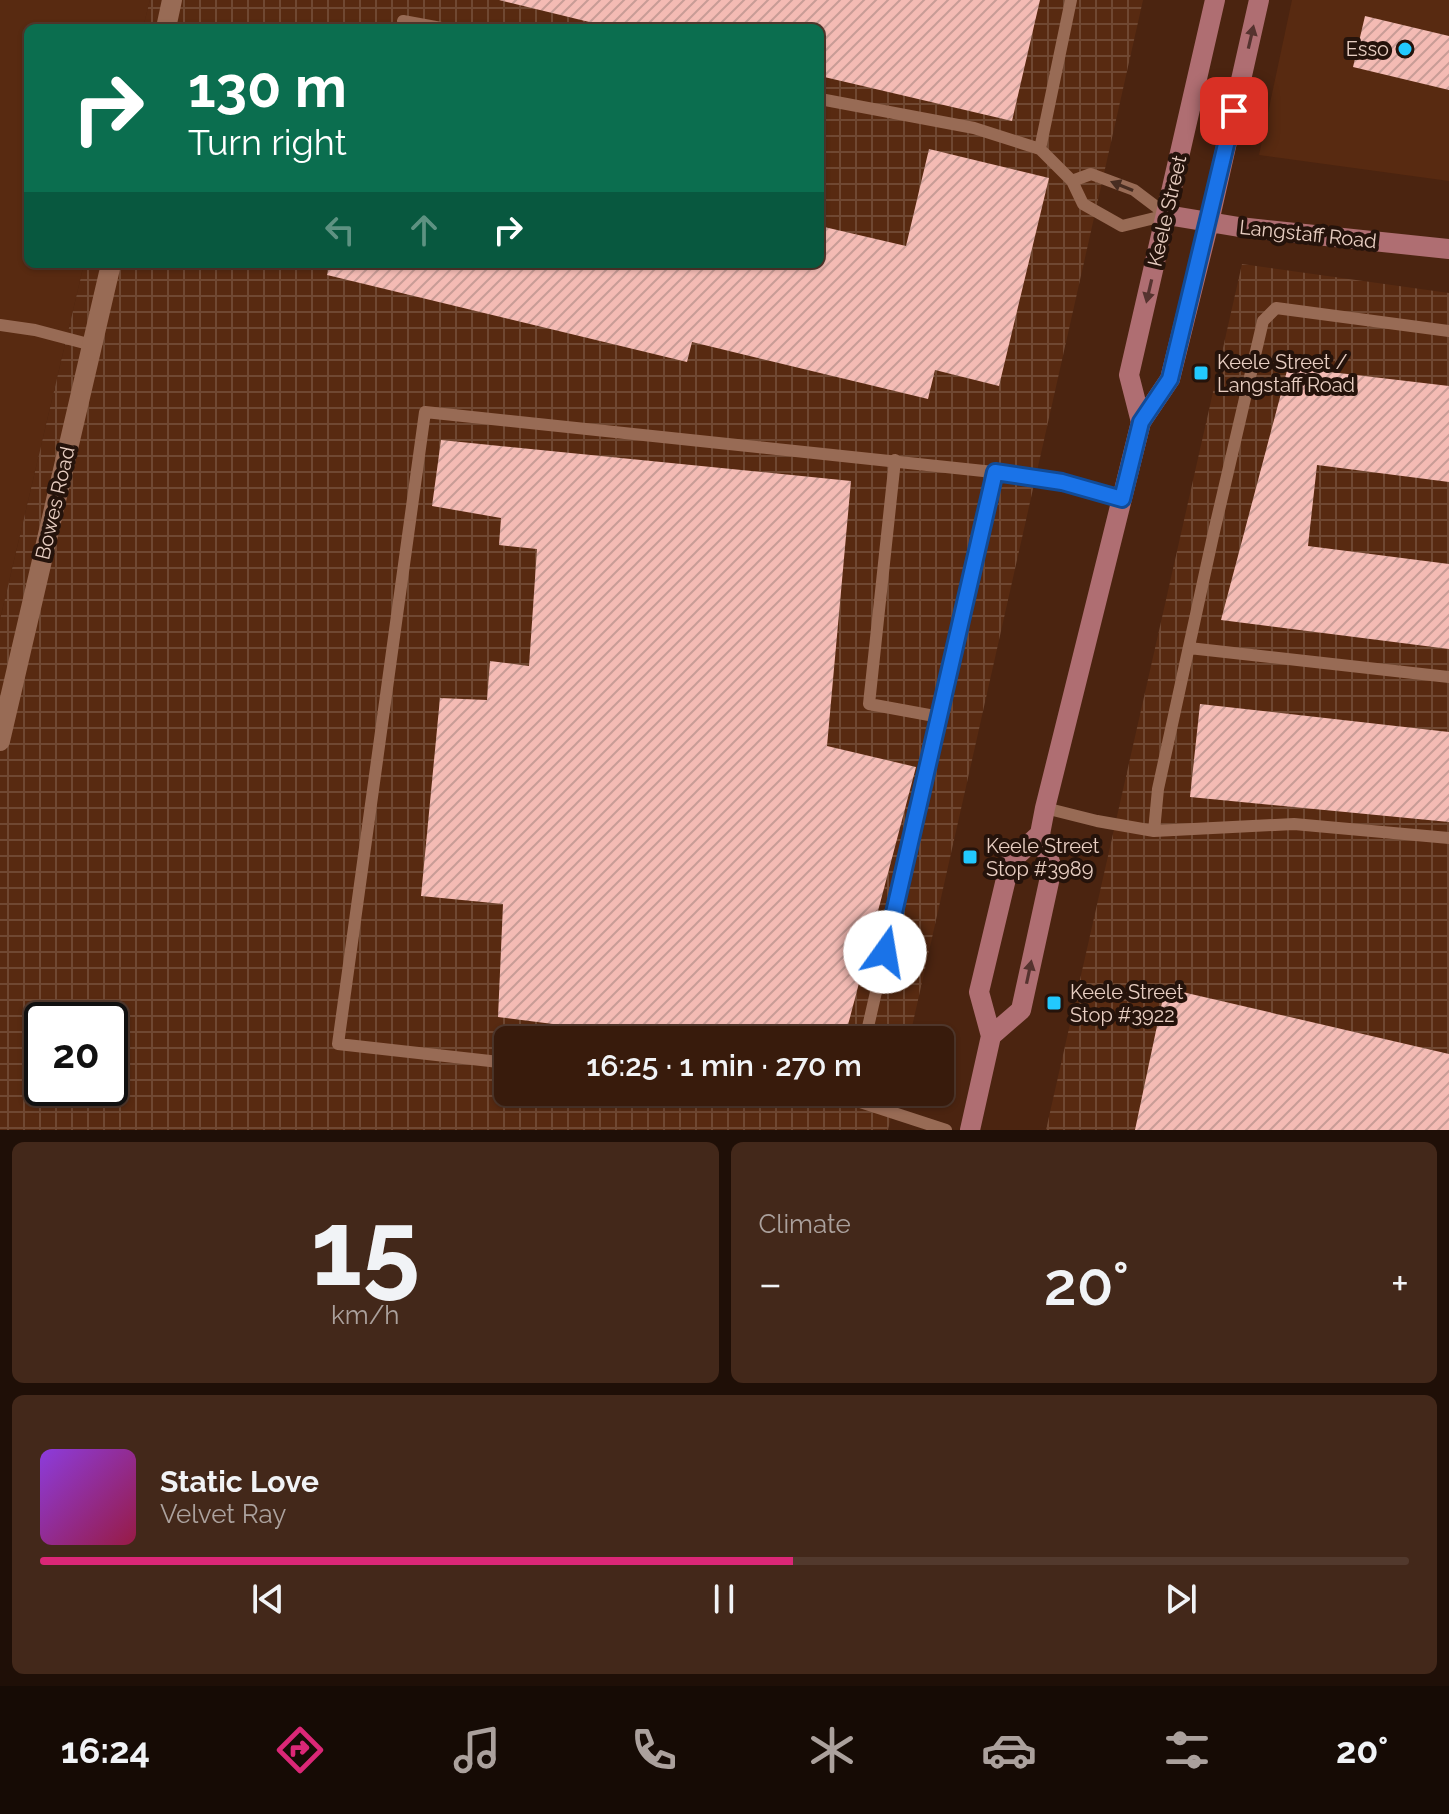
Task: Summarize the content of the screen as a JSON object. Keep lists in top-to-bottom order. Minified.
{"streets":{"main road":["Keele Street","Langstaff Road"],"street":["Bowes Road"]},"crossings":[["Keele Street","Langstaff Road"]],"places":{"other":["Esso"],"transit":["Keele Street / Langstaff Road","Keele Street Stop #3989","Keele Street Stop #3922"]},"page":{"turn":["130 m","Turn right"],"limit":"20","trip":"16:25 · 1 min · 270 m","tile":[["15","km/h"],"Climate"],"heat":["−","20°","+"],"song":["Static Love","Velvet Ray"],"tabs":["16:24","20°"]}}
